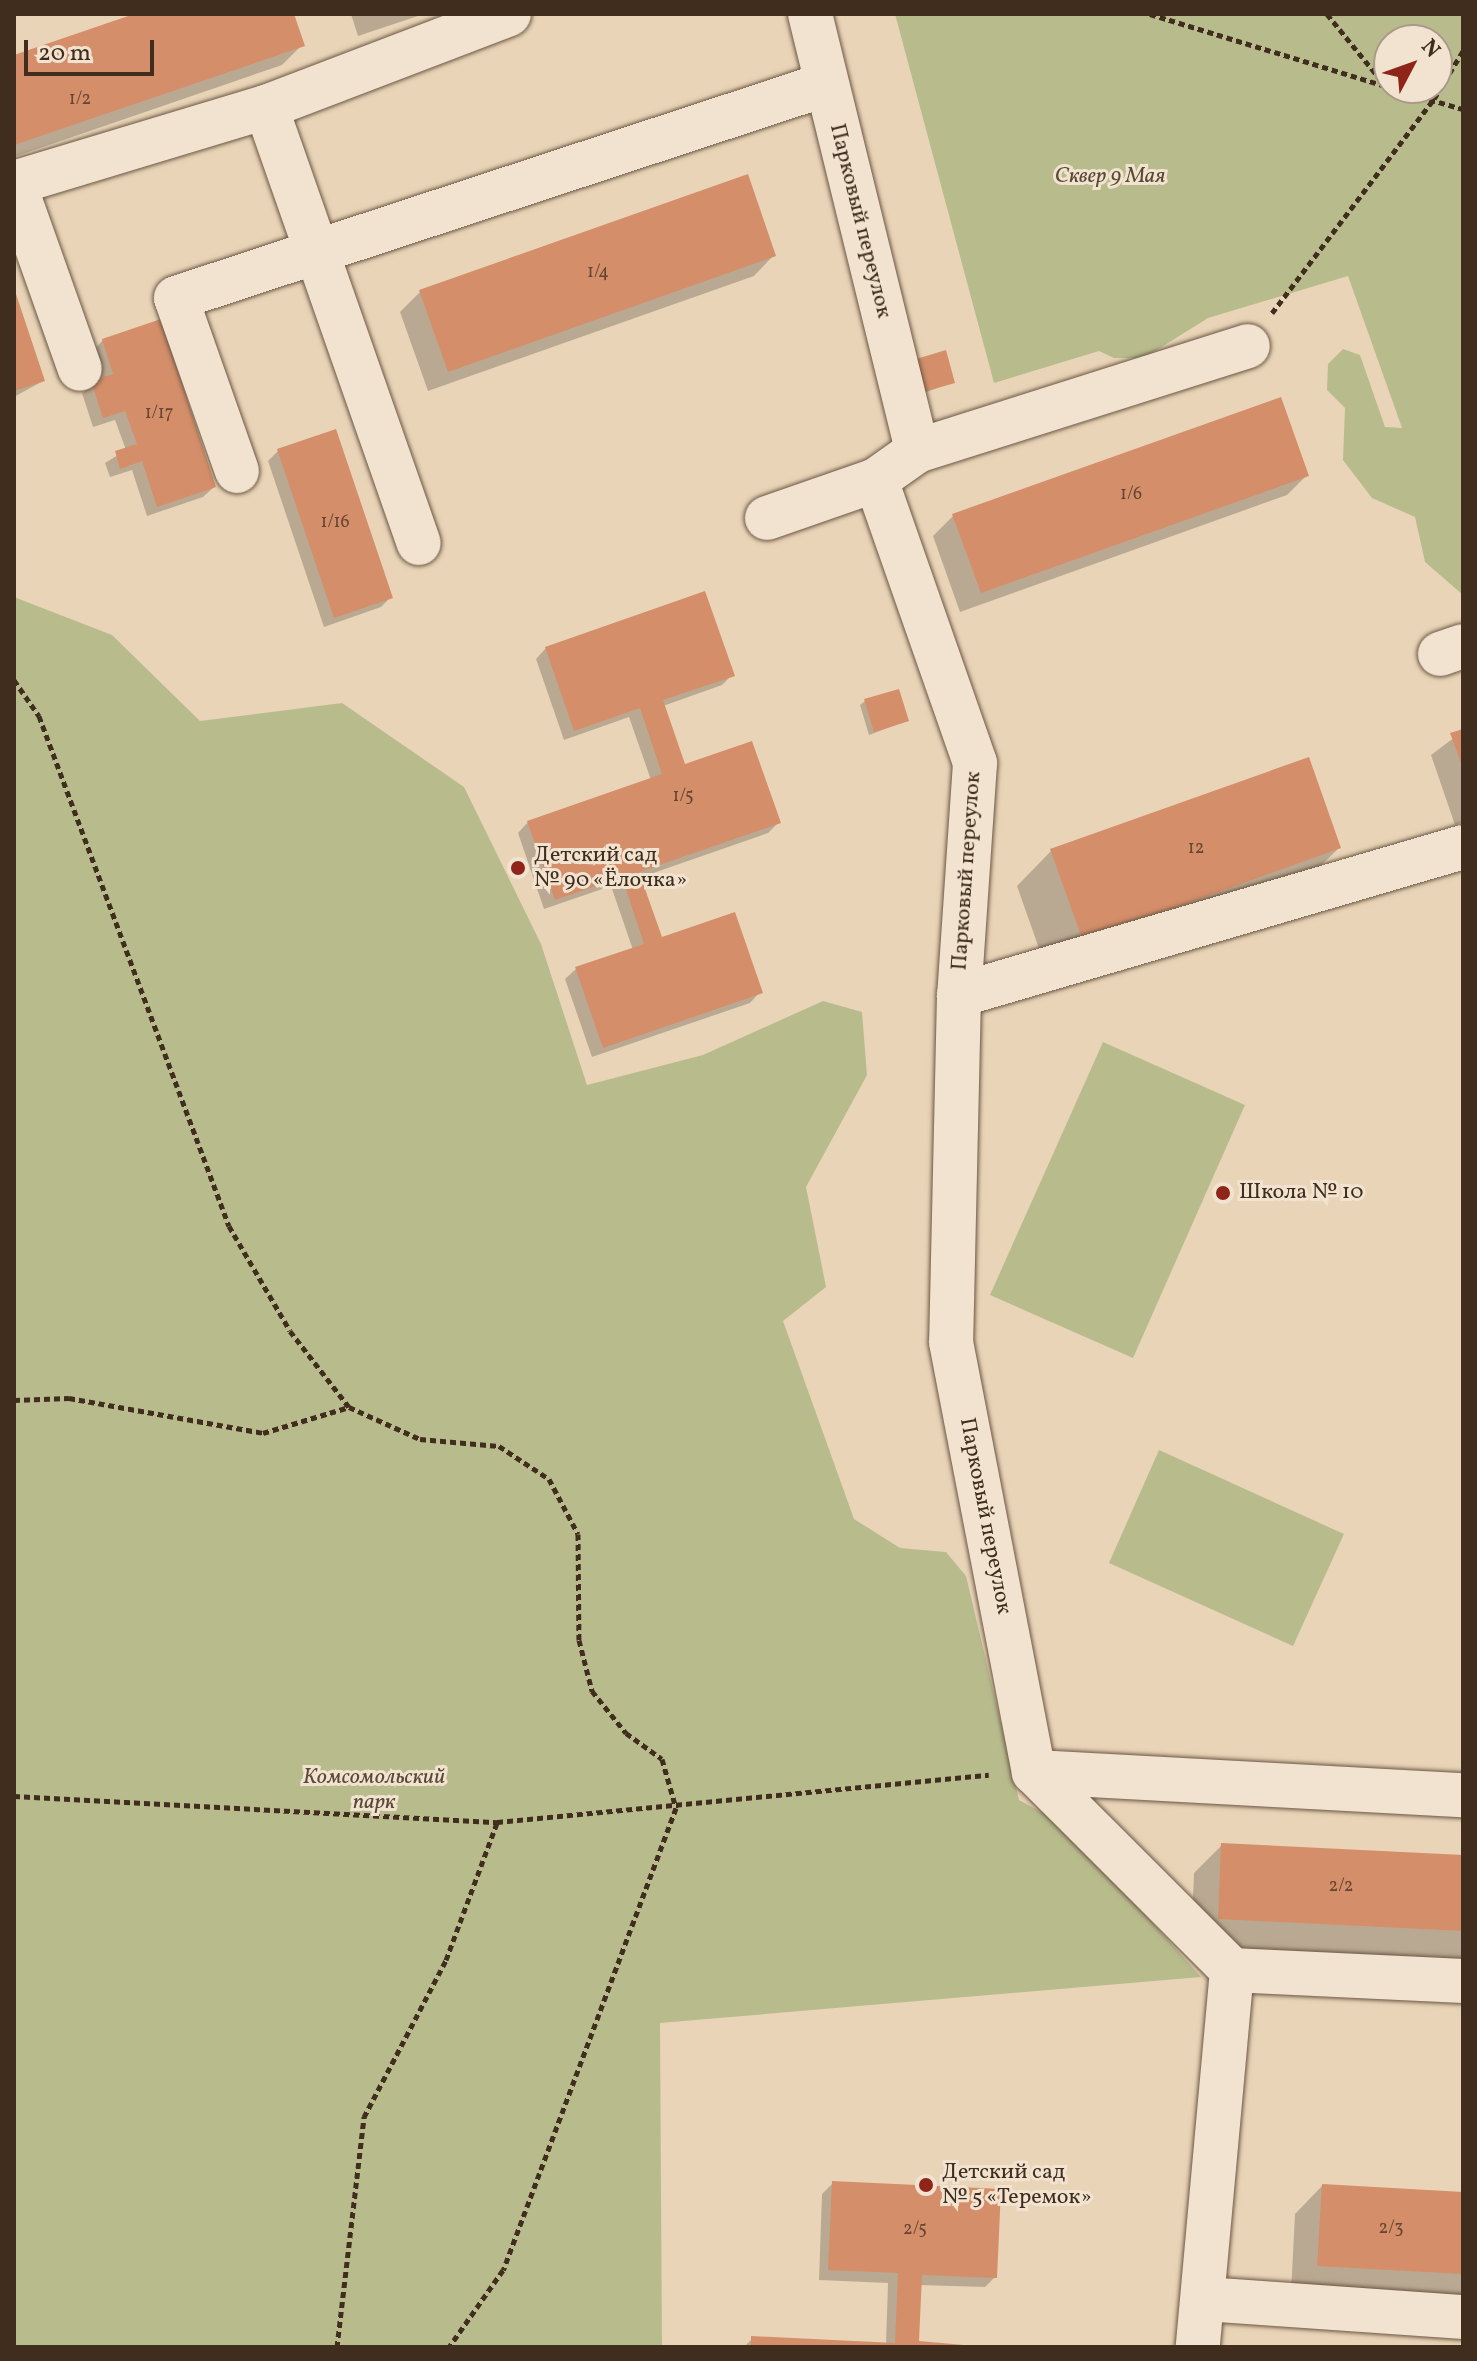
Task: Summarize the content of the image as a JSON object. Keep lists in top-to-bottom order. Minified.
{"streets":{"lane":["Парковый переулок"]},"parks":["Сквер 9 Мая","Комсомольский парк"],"places":["Детский сад № 90 «Ёлочка»","Школа № 10","Детский сад № 5 «Теремок»"],"house_numbers":["1/2","1/4","1/17","1/6","1/16","1/5","12","2/2","2/3","2/5"],"scale_bar":"20 m","north":"top right"}
